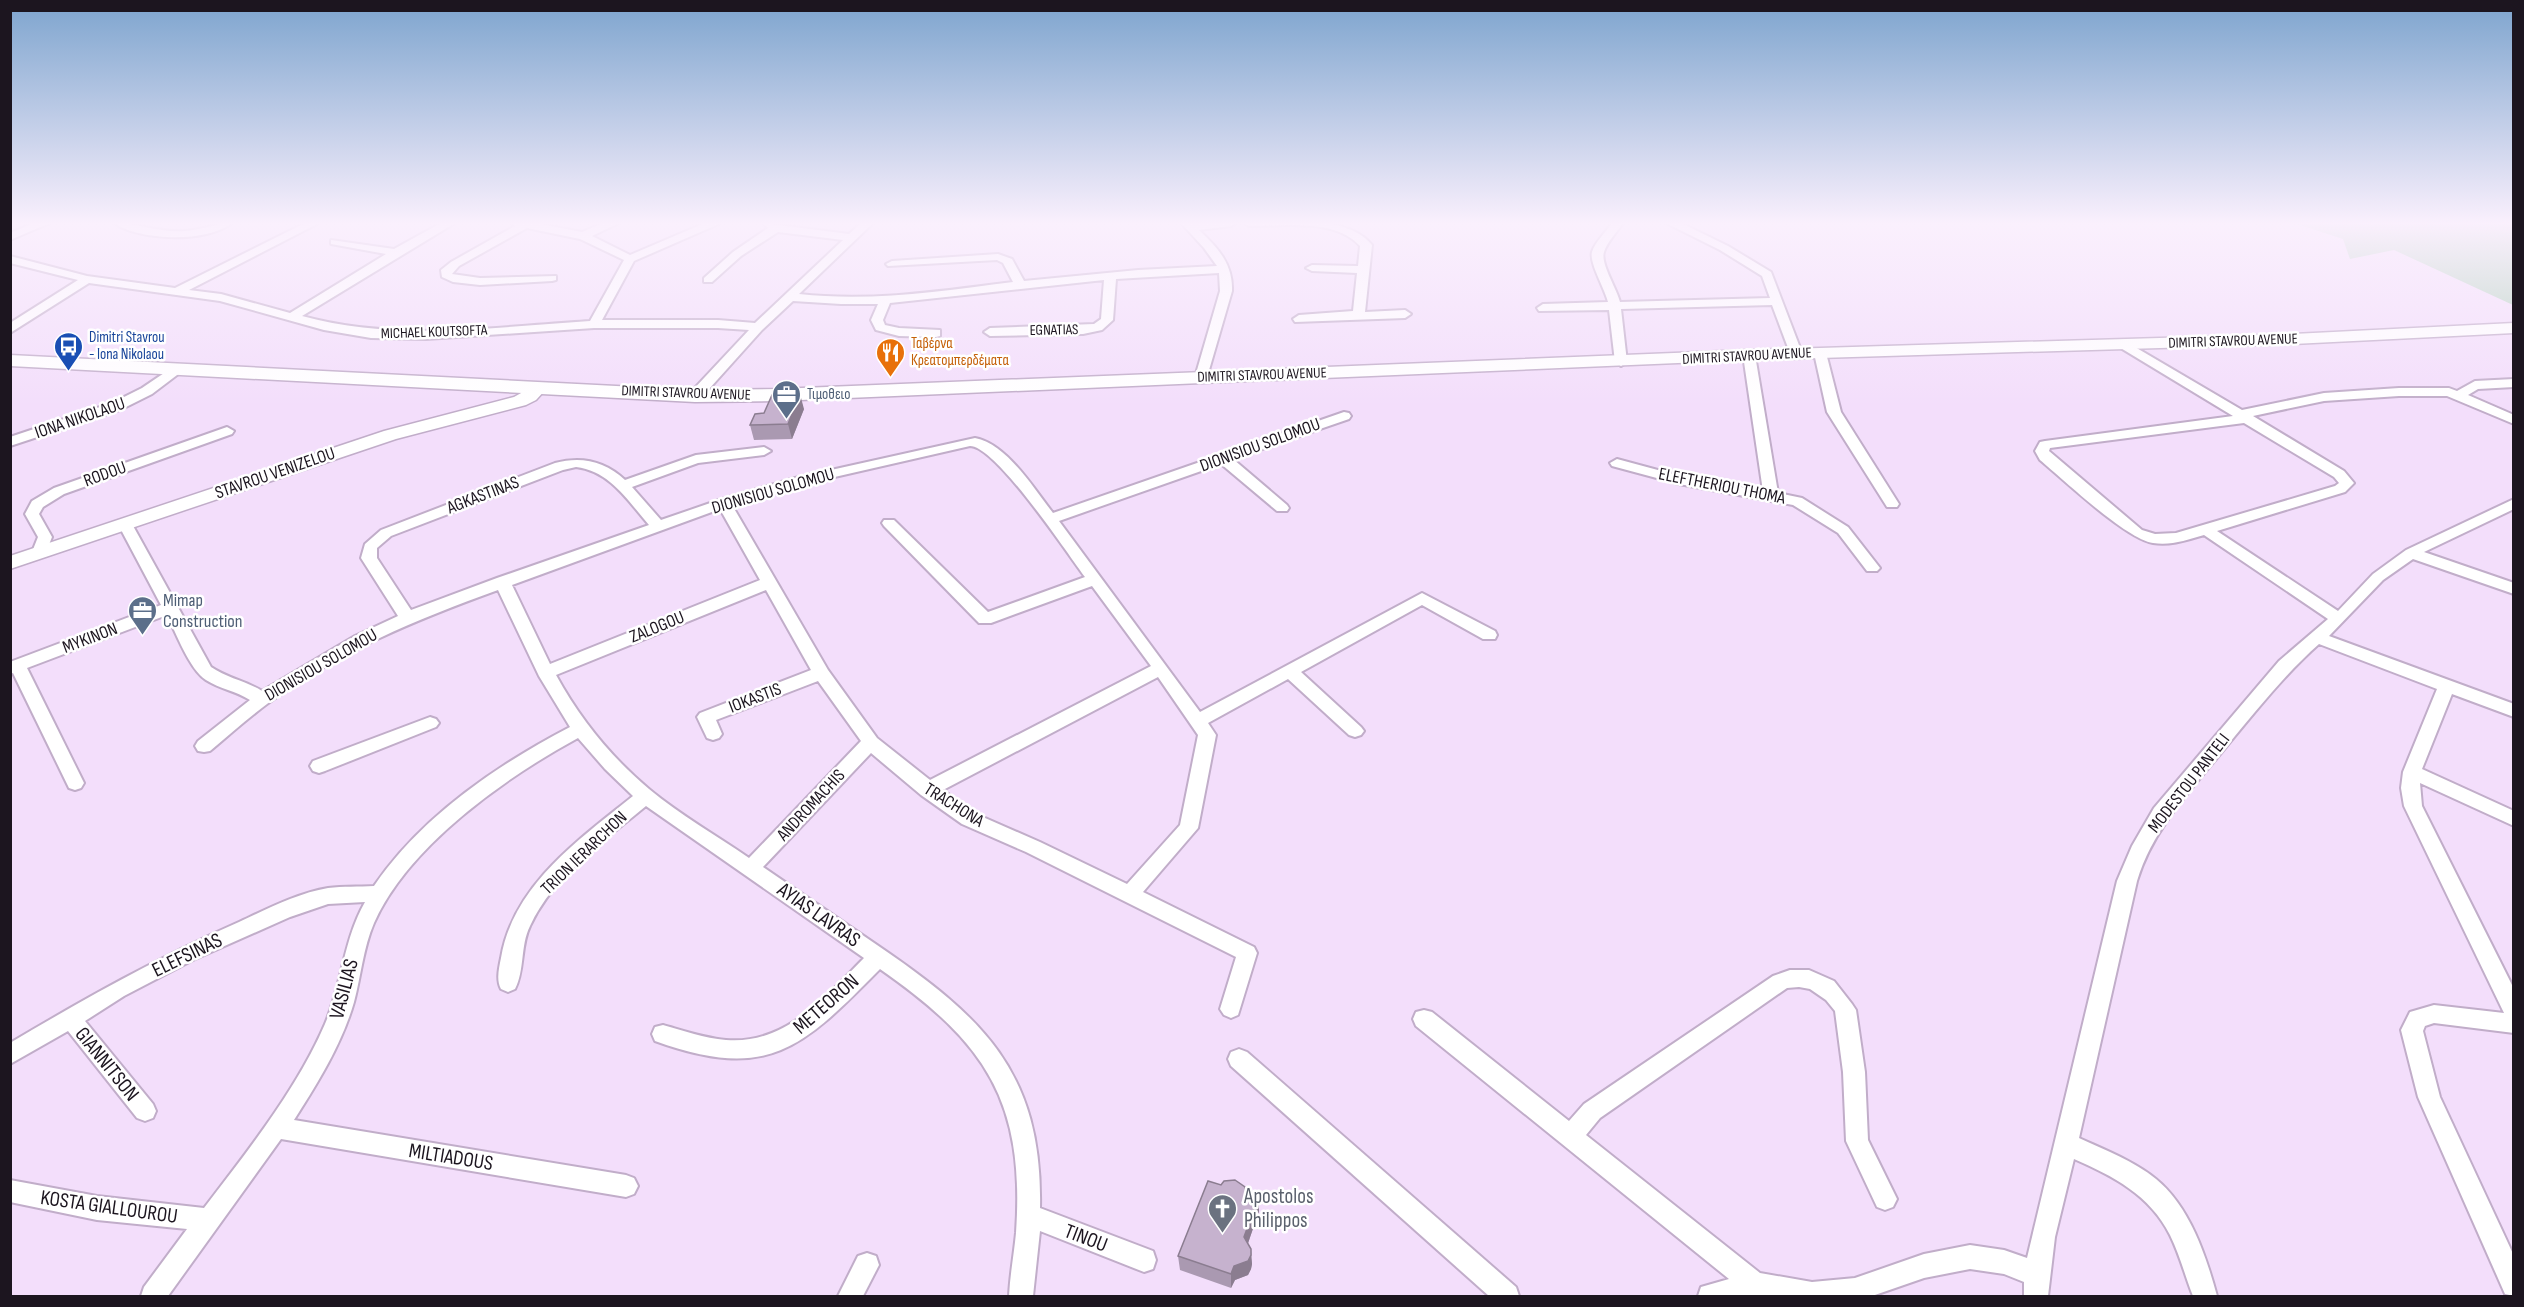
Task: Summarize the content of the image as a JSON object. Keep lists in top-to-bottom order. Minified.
{"streets":{"main road":["DIMITRI STAVROU AVENUE"],"street":["EGNATIAS","MICHAEL KOUTSOFTA","IONA NIKOLAOU","DIONISIOU SOLOMOU","STAVROU VENIZELOU","RODOU","ELEFTHERIOU THOMA","AGKASTINAS","ZALOGOU","MYKINON","IOKASTIS","MODESTOU PANTELI","ANDROMACHIS","TRACHONA","TRION IERARCHON","AYIAS LAVRAS","ELEFSINAS","VASILIAS","METEORON","GIANNITSON","MILTIADOUS","KOSTA GIALLOUROU","TINOU"]},"crossings":[["DIMITRI STAVROU AVENUE","IONA NIKOLAOU"],["DIMITRI STAVROU AVENUE","STAVROU VENIZELOU"],["DIONISIOU SOLOMOU","AGKASTINAS"],["DIONISIOU SOLOMOU","TRACHONA"],["DIONISIOU SOLOMOU","AYIAS LAVRAS"],["STAVROU VENIZELOU","RODOU"],["ZALOGOU","TRACHONA"],["ZALOGOU","AYIAS LAVRAS"],["IOKASTIS","TRACHONA"],["ANDROMACHIS","TRACHONA"],["ANDROMACHIS","AYIAS LAVRAS"],["TRION IERARCHON","AYIAS LAVRAS"],["AYIAS LAVRAS","VASILIAS"],["AYIAS LAVRAS","METEORON"],["AYIAS LAVRAS","TINOU"],["ELEFSINAS","VASILIAS"],["ELEFSINAS","GIANNITSON"],["VASILIAS","MILTIADOUS"],["VASILIAS","KOSTA GIALLOUROU"]],"places":{"bus stop":["Dimitri Stavrou - Iona Nikolaou"],"restaurant":["Ταβέρνα Κρεατομπερδέματα"],"office":["Τιμοθειο","Mimap Construction"],"church":["Apostolos Philippos"]}}
